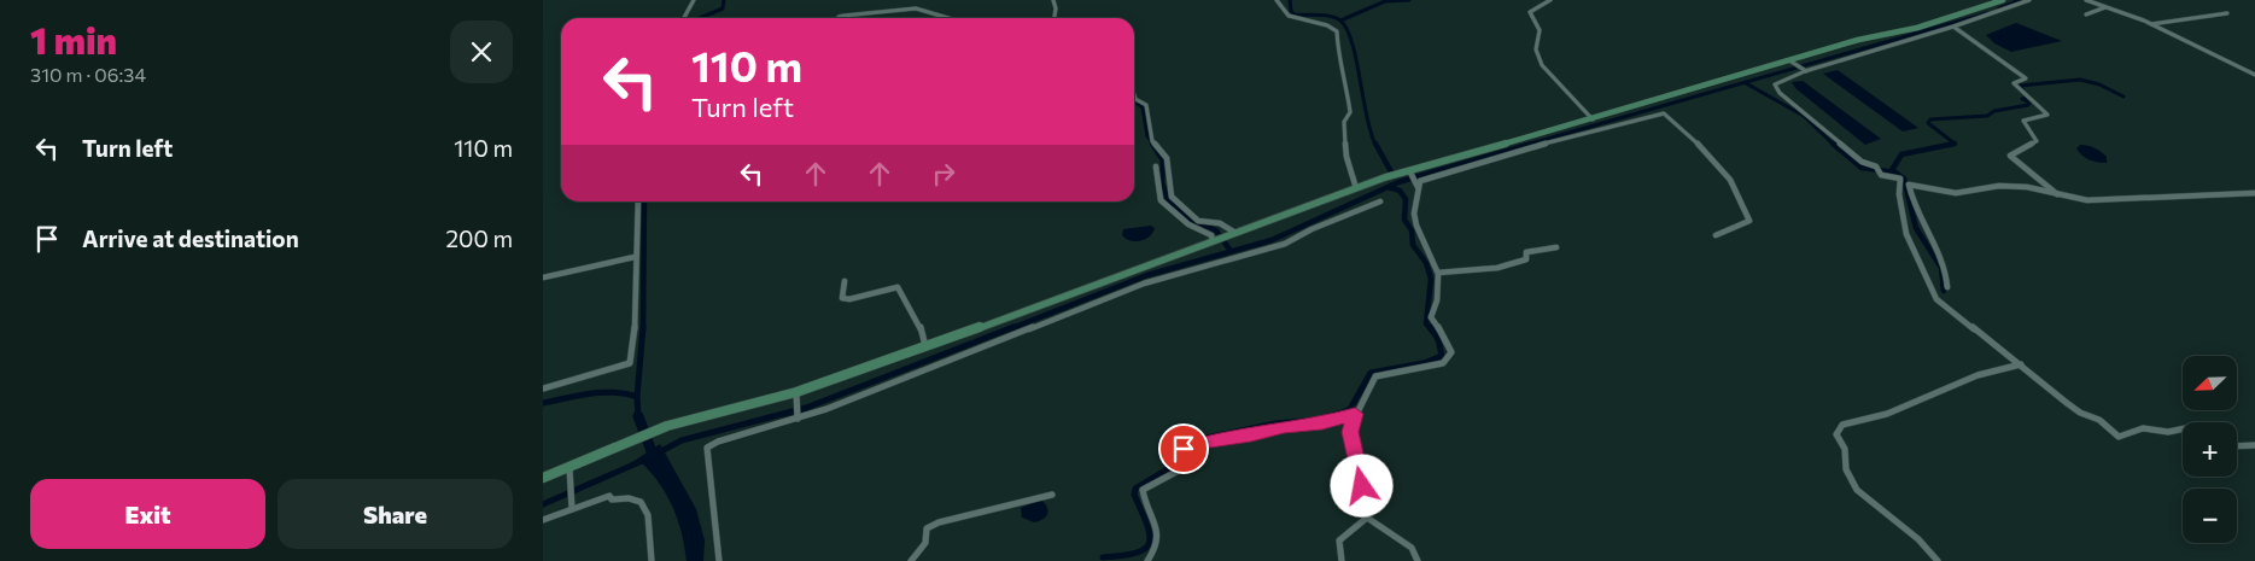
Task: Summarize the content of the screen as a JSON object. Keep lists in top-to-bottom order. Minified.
{"north":"bottom left","page":{"heading":["1 min","310 m · 06:34"],"turn":["110 m","Turn left"],"list":[{"name":"Turn left","value":"110 m"},{"name":"Arrive at destination","value":"200 m"}],"map_buttons":["+","−"],"buttons":["Exit","Share"]}}
